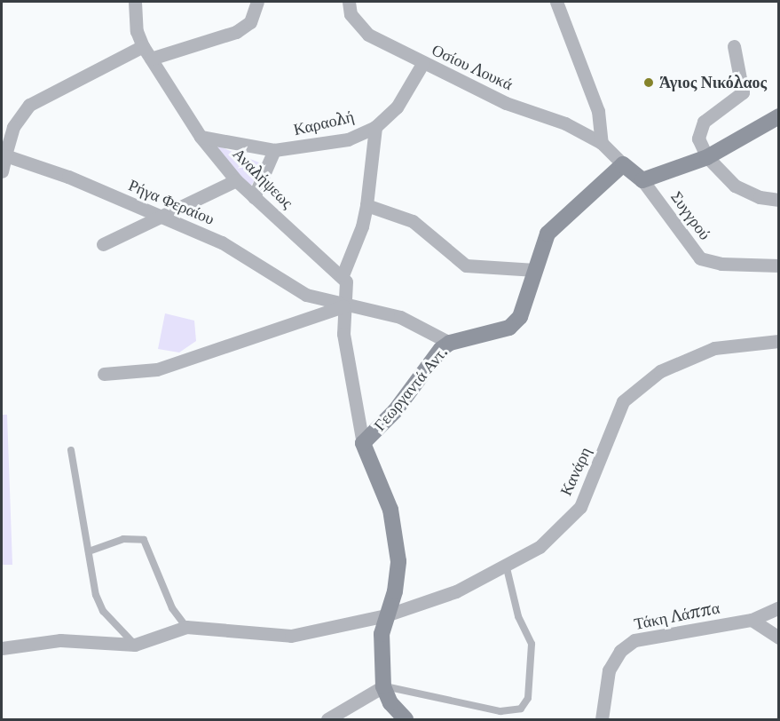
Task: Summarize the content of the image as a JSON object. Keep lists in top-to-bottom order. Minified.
{"streets":{"main road":["Γεωργαντά Αντ."],"street":["Οσίου Λουκά","Καραολή","Αναλήψεως","Ρήγα Φεραίου","Συγγρού","Κανάρη","Τάκη Λάππα"]},"crossings":[["Οσίου Λουκά","Καραολή"],["Καραολή","Αναλήψεως"],["Ρήγα Φεραίου","Γεωργαντά Αντ."]],"places":["Άγιος Νικόλαος"]}
